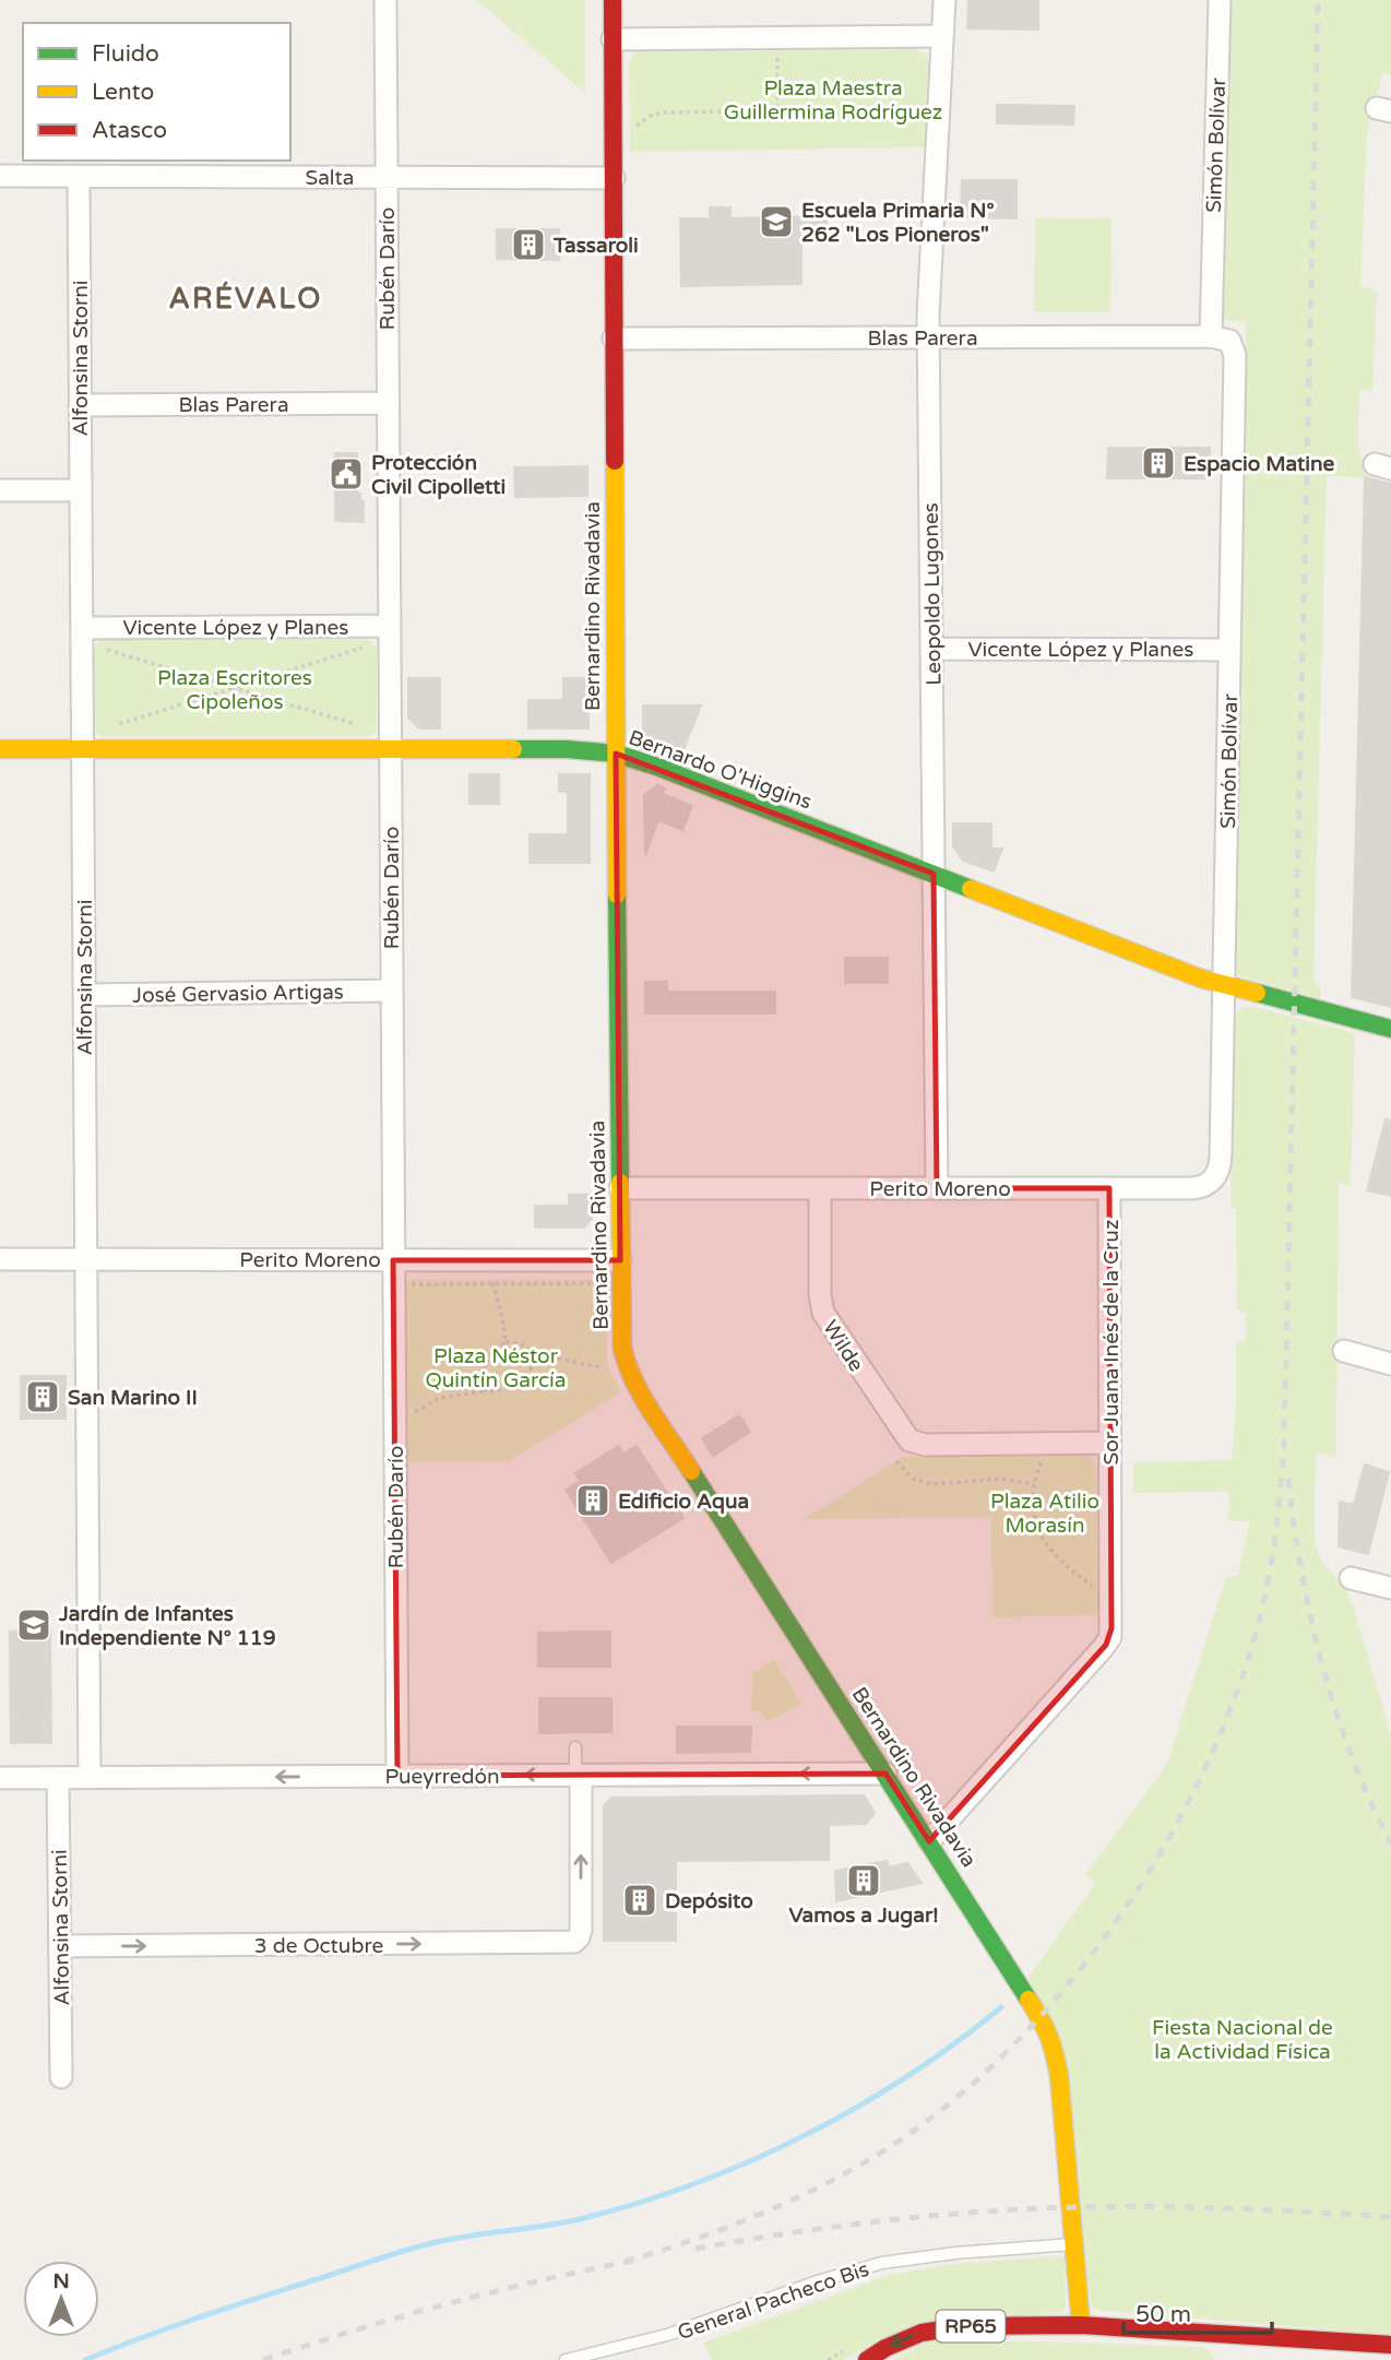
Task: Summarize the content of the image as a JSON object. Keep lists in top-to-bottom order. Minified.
{"streets":{"main road":["Bernardino Rivadavia","Bernardo O'Higgins","RP65"],"street":["Simón Bolívar","Salta","Rubén Darío","Blas Parera","Alfonsina Storni","Leopoldo Lugones","Vicente López y Planes","José Gervasio Artigas","Perito Moreno","Sor Juana Inés de la Cruz","Wilde","Pueyrredón","3 de Octubre"],"lane":["General Pacheco Bis"]},"crossings":[["Simón Bolívar","Blas Parera"],["Simón Bolívar","Vicente López y Planes"],["Simón Bolívar","Bernardo O'Higgins"],["Simón Bolívar","Perito Moreno"],["Salta","Rubén Darío"],["Salta","Alfonsina Storni"],["Salta","Bernardino Rivadavia"],["Rubén Darío","Blas Parera"],["Rubén Darío","Vicente López y Planes"],["Rubén Darío","Bernardo O'Higgins"],["Rubén Darío","José Gervasio Artigas"],["Rubén Darío","Perito Moreno"],["Rubén Darío","Pueyrredón"],["Blas Parera","Alfonsina Storni"],["Blas Parera","Leopoldo Lugones"],["Blas Parera","Bernardino Rivadavia"],["Alfonsina Storni","Vicente López y Planes"],["Alfonsina Storni","Bernardo O'Higgins"],["Alfonsina Storni","José Gervasio Artigas"],["Alfonsina Storni","Perito Moreno"],["Alfonsina Storni","Pueyrredón"],["Alfonsina Storni","3 de Octubre"],["Leopoldo Lugones","Vicente López y Planes"],["Leopoldo Lugones","Bernardo O'Higgins"],["Leopoldo Lugones","Perito Moreno"],["Bernardino Rivadavia","Bernardo O'Higgins"],["Bernardino Rivadavia","Perito Moreno"],["Bernardino Rivadavia","Sor Juana Inés de la Cruz"],["Bernardino Rivadavia","Pueyrredón"],["Bernardino Rivadavia","General Pacheco Bis"],["Bernardino Rivadavia","RP65"],["Perito Moreno","Sor Juana Inés de la Cruz"],["Perito Moreno","Wilde"],["Pueyrredón","3 de Octubre"]],"one_way":["Pueyrredón"],"districts":["ARÉVALO"],"parks":["Plaza Maestra Guillermina Rodríguez","Plaza Escritores Cipoleños","Plaza Néstor Quintín García","Plaza Atilio Morasín","Fiesta Nacional de la Actividad Física"],"places":{"school or university":["Escuela Primaria N° 262 \"Los Pioneros\"","Jardín de Infantes Independiente N° 119"],"building":["Tassaroli","Espacio Matine","San Marino II","Edificio Aqua","Vamos a Jugar!","Depósito"],"public building":["Protección Civil Cipolletti"]},"legend":["Fluido","Lento","Atasco"],"scale_bar":"50 m","north":"top"}
